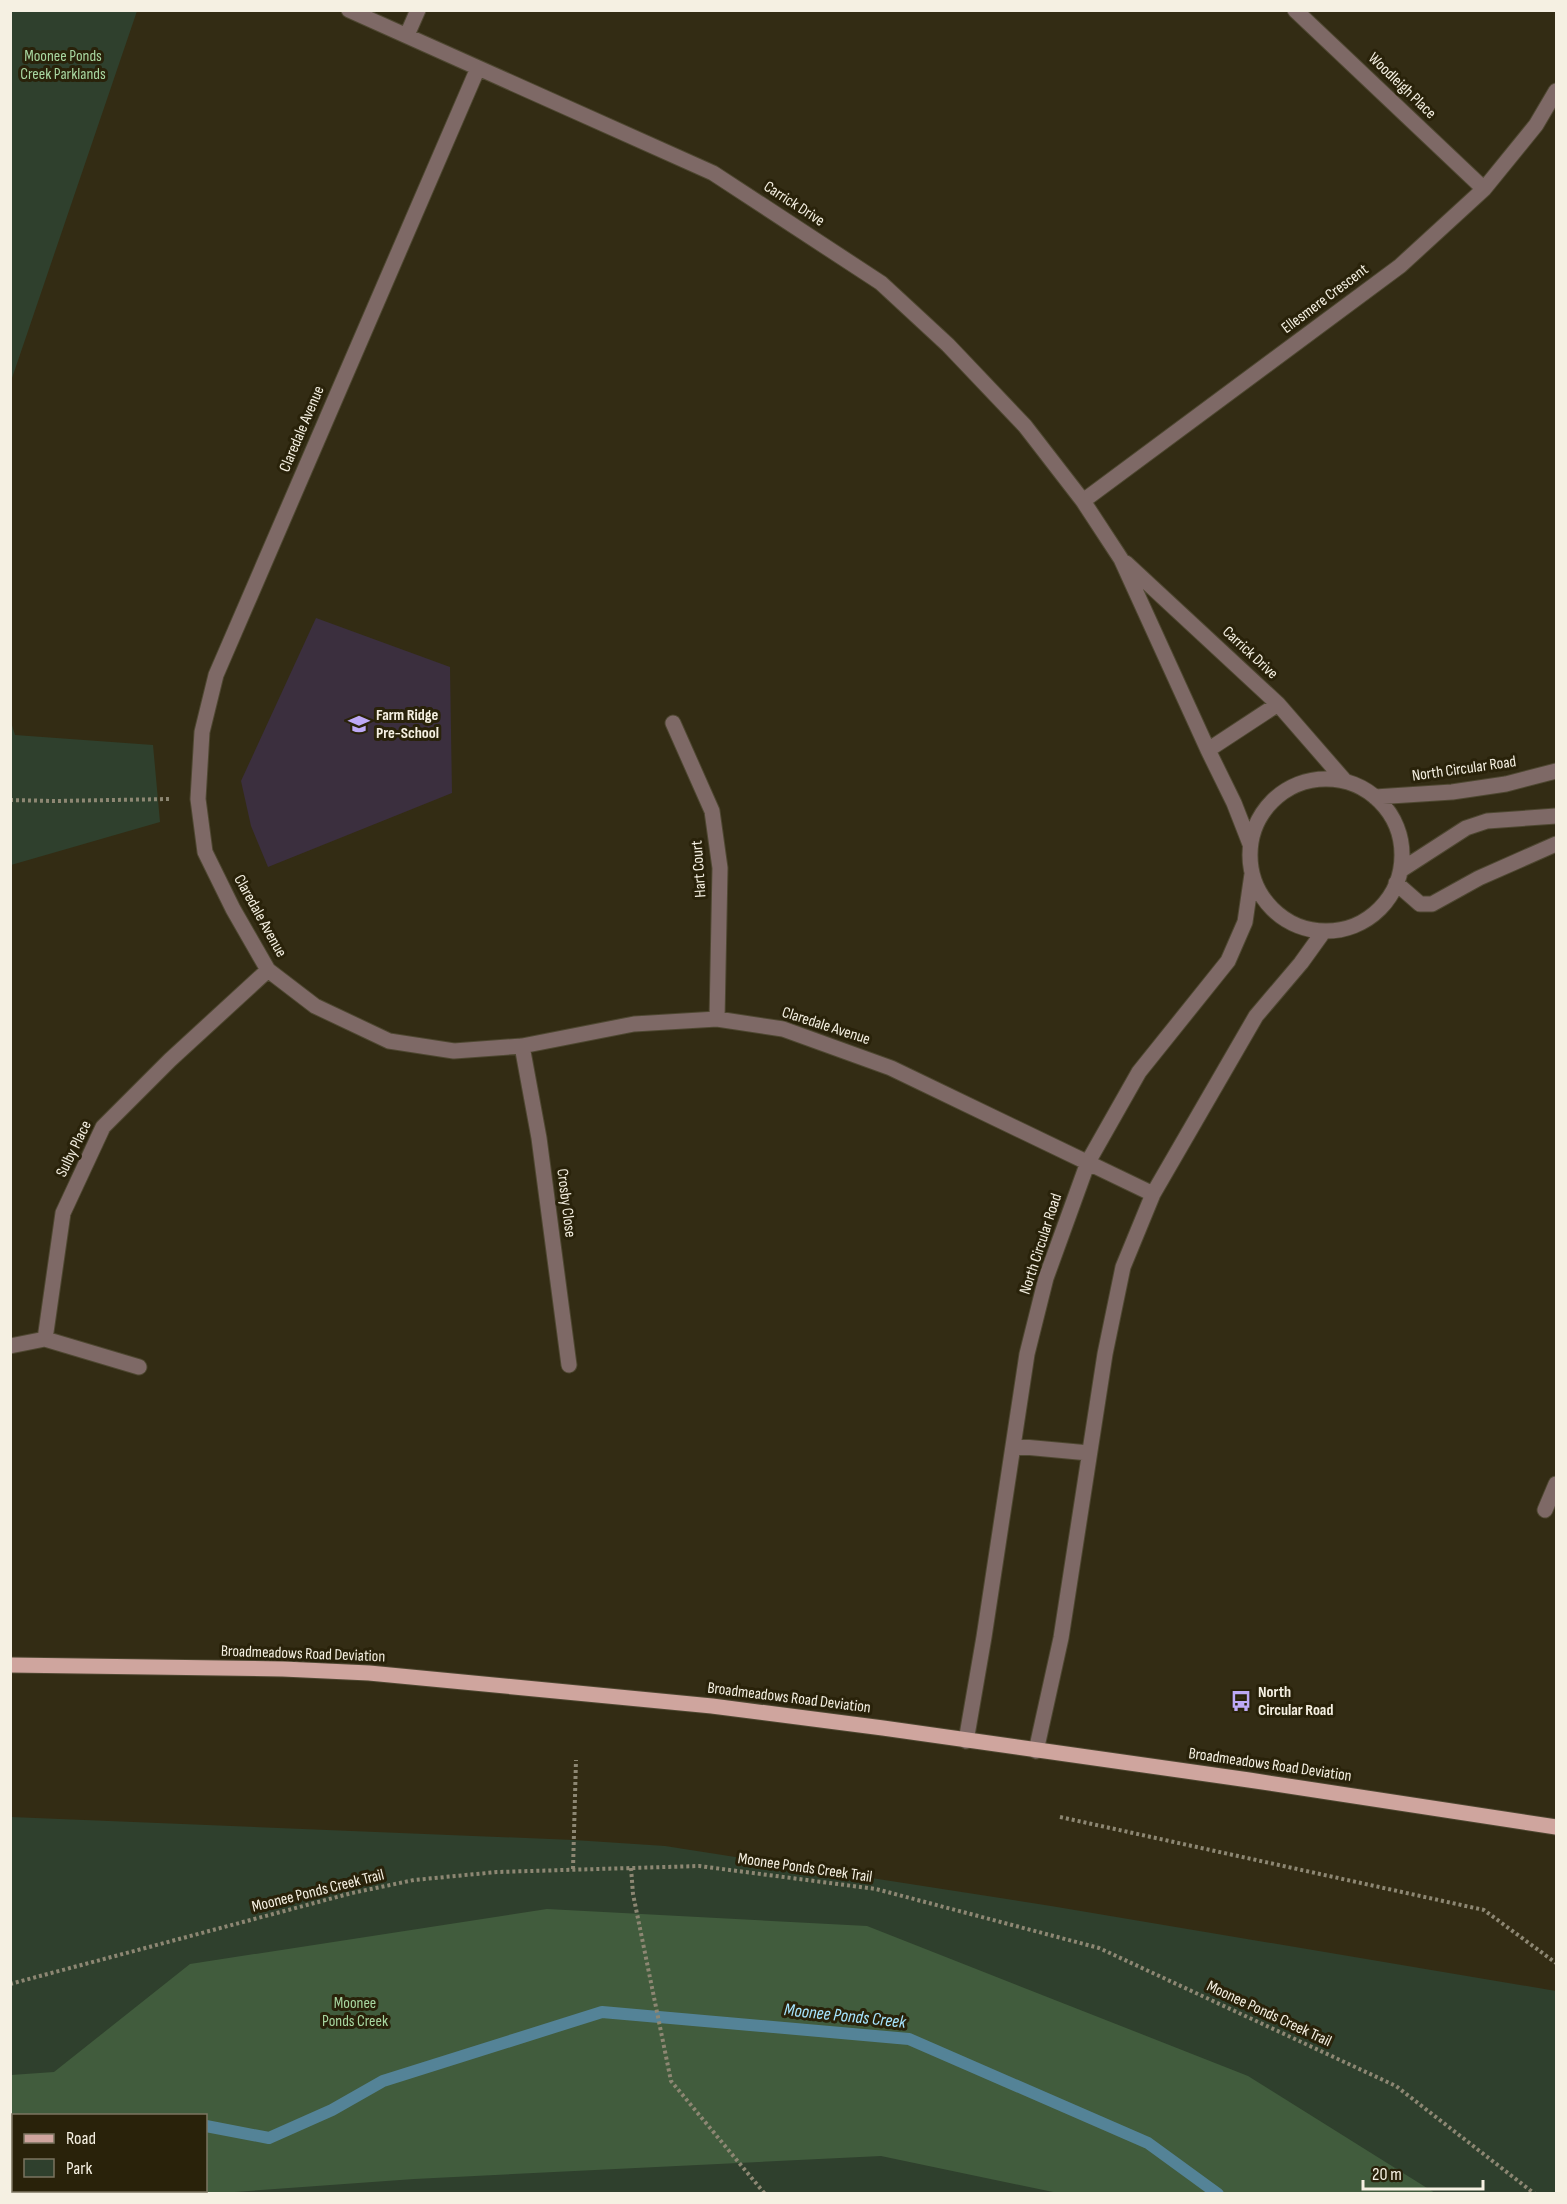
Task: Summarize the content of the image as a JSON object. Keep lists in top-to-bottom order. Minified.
{"streets":{"main road":["Broadmeadows Road Deviation"],"street":["Woodleigh Place","Carrick Drive","Ellesmere Crescent","Claredale Avenue","North Circular Road","Hart Court","Sulby Place","Crosby Close"],"path":["Moonee Ponds Creek Trail"]},"crossings":[["Woodleigh Place","Ellesmere Crescent"],["Carrick Drive","Ellesmere Crescent"],["Carrick Drive","Claredale Avenue"],["Carrick Drive","North Circular Road"],["Claredale Avenue","North Circular Road"],["Claredale Avenue","Hart Court"],["Claredale Avenue","Sulby Place"],["Claredale Avenue","Crosby Close"],["North Circular Road","Broadmeadows Road Deviation"]],"water":["Moonee Ponds Creek"],"parks":["Moonee Ponds Creek Parklands","Moonee Ponds Creek"],"places":{"school or university":["Farm Ridge Pre-School"],"bus stop":["North Circular Road"]},"legend":["Road","Park"],"scale_bar":"20 m"}
